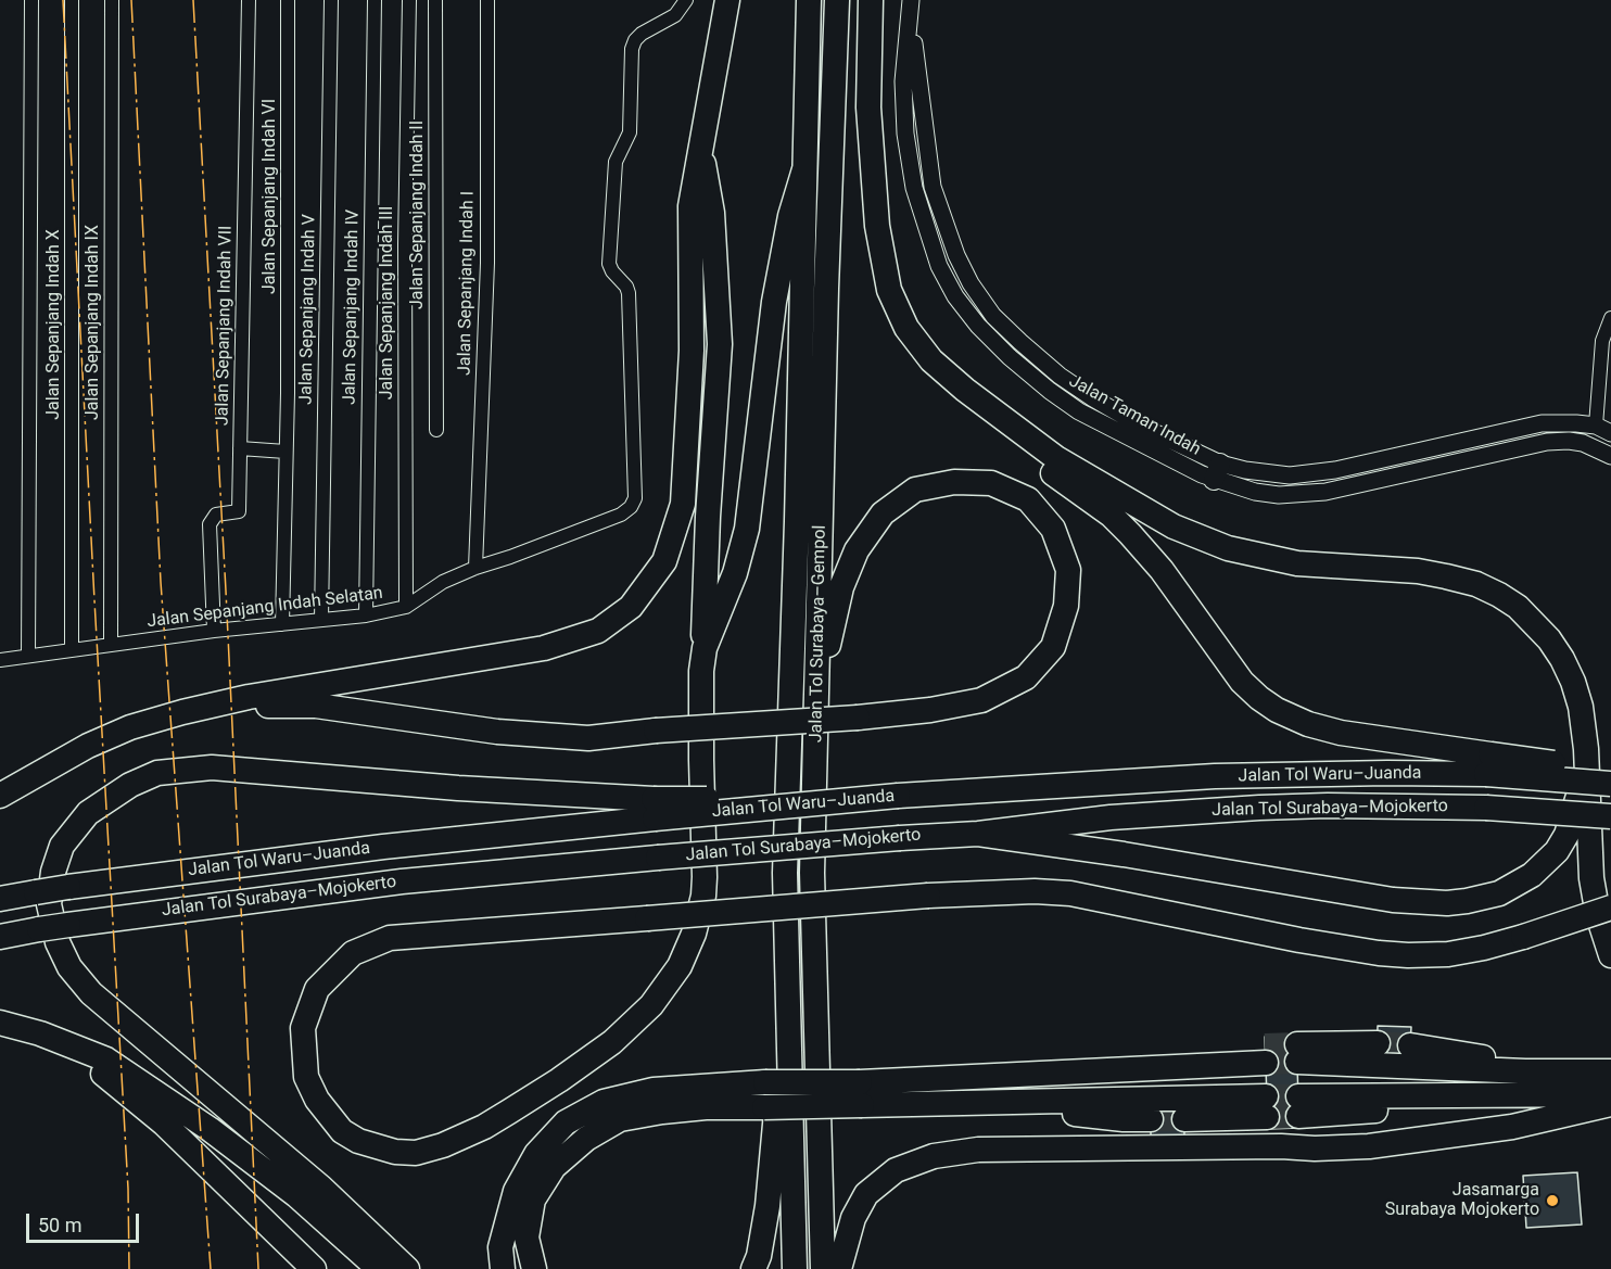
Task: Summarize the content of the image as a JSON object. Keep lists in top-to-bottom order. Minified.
{"streets":{"highway":["Jalan Tol Surabaya–Gempol","Jalan Tol Waru–Juanda","Jalan Tol Surabaya–Mojokerto"],"street":["Jalan Sepanjang Indah VI","Jalan Sepanjang Indah II","Jalan Sepanjang Indah I","Jalan Sepanjang Indah III","Jalan Sepanjang Indah IV","Jalan Sepanjang Indah V","Jalan Sepanjang Indah IX","Jalan Sepanjang Indah X","Jalan Sepanjang Indah VII","Jalan Taman Indah","Jalan Sepanjang Indah Selatan"]},"crossings":[["Jalan Sepanjang Indah VI","Jalan Sepanjang Indah Selatan"],["Jalan Sepanjang Indah I","Jalan Sepanjang Indah Selatan"],["Jalan Sepanjang Indah III","Jalan Sepanjang Indah Selatan"],["Jalan Sepanjang Indah IV","Jalan Sepanjang Indah Selatan"],["Jalan Sepanjang Indah V","Jalan Sepanjang Indah Selatan"],["Jalan Sepanjang Indah IX","Jalan Sepanjang Indah Selatan"],["Jalan Sepanjang Indah X","Jalan Sepanjang Indah Selatan"],["Jalan Sepanjang Indah VII","Jalan Sepanjang Indah Selatan"]],"places":["Jasamarga Surabaya Mojokerto"],"scale_bar":"50 m"}
